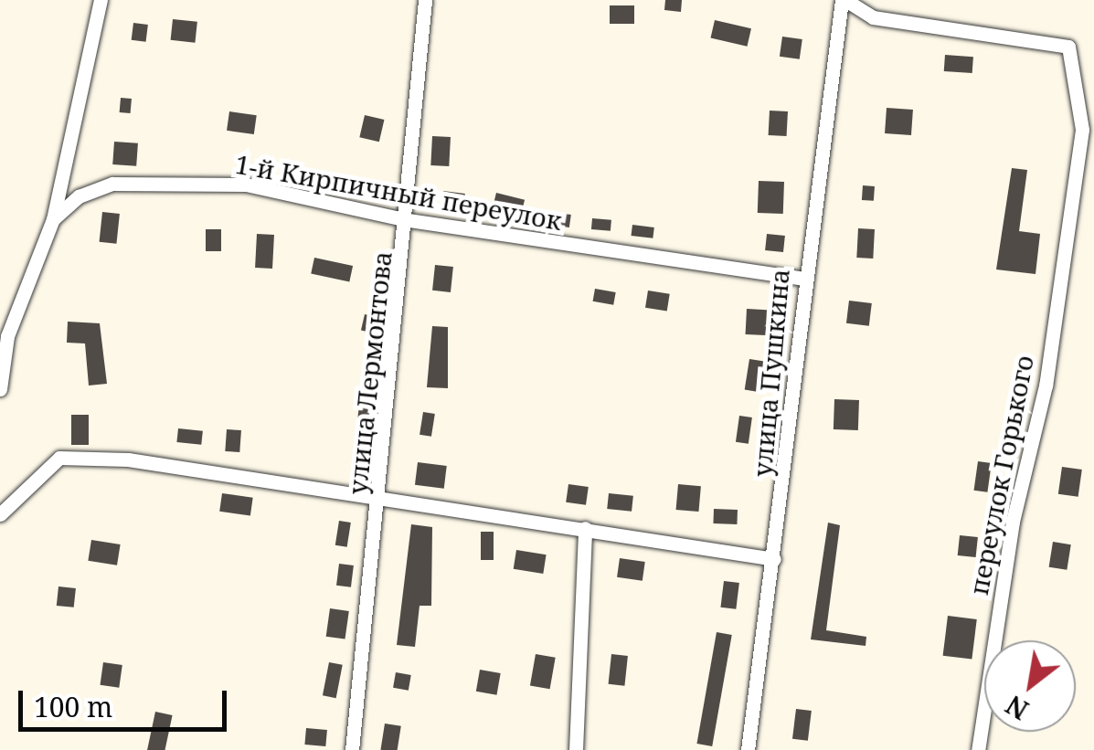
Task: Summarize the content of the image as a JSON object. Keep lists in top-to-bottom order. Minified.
{"streets":{"street":["1-й Кирпичный переулок","улица Лермонтова","улица Пушкина","переулок Горького"]},"crossings":[["1-й Кирпичный переулок","улица Лермонтова"],["1-й Кирпичный переулок","улица Пушкина"],["улица Пушкина","переулок Горького"]],"scale_bar":"100 m","north":"bottom left"}
